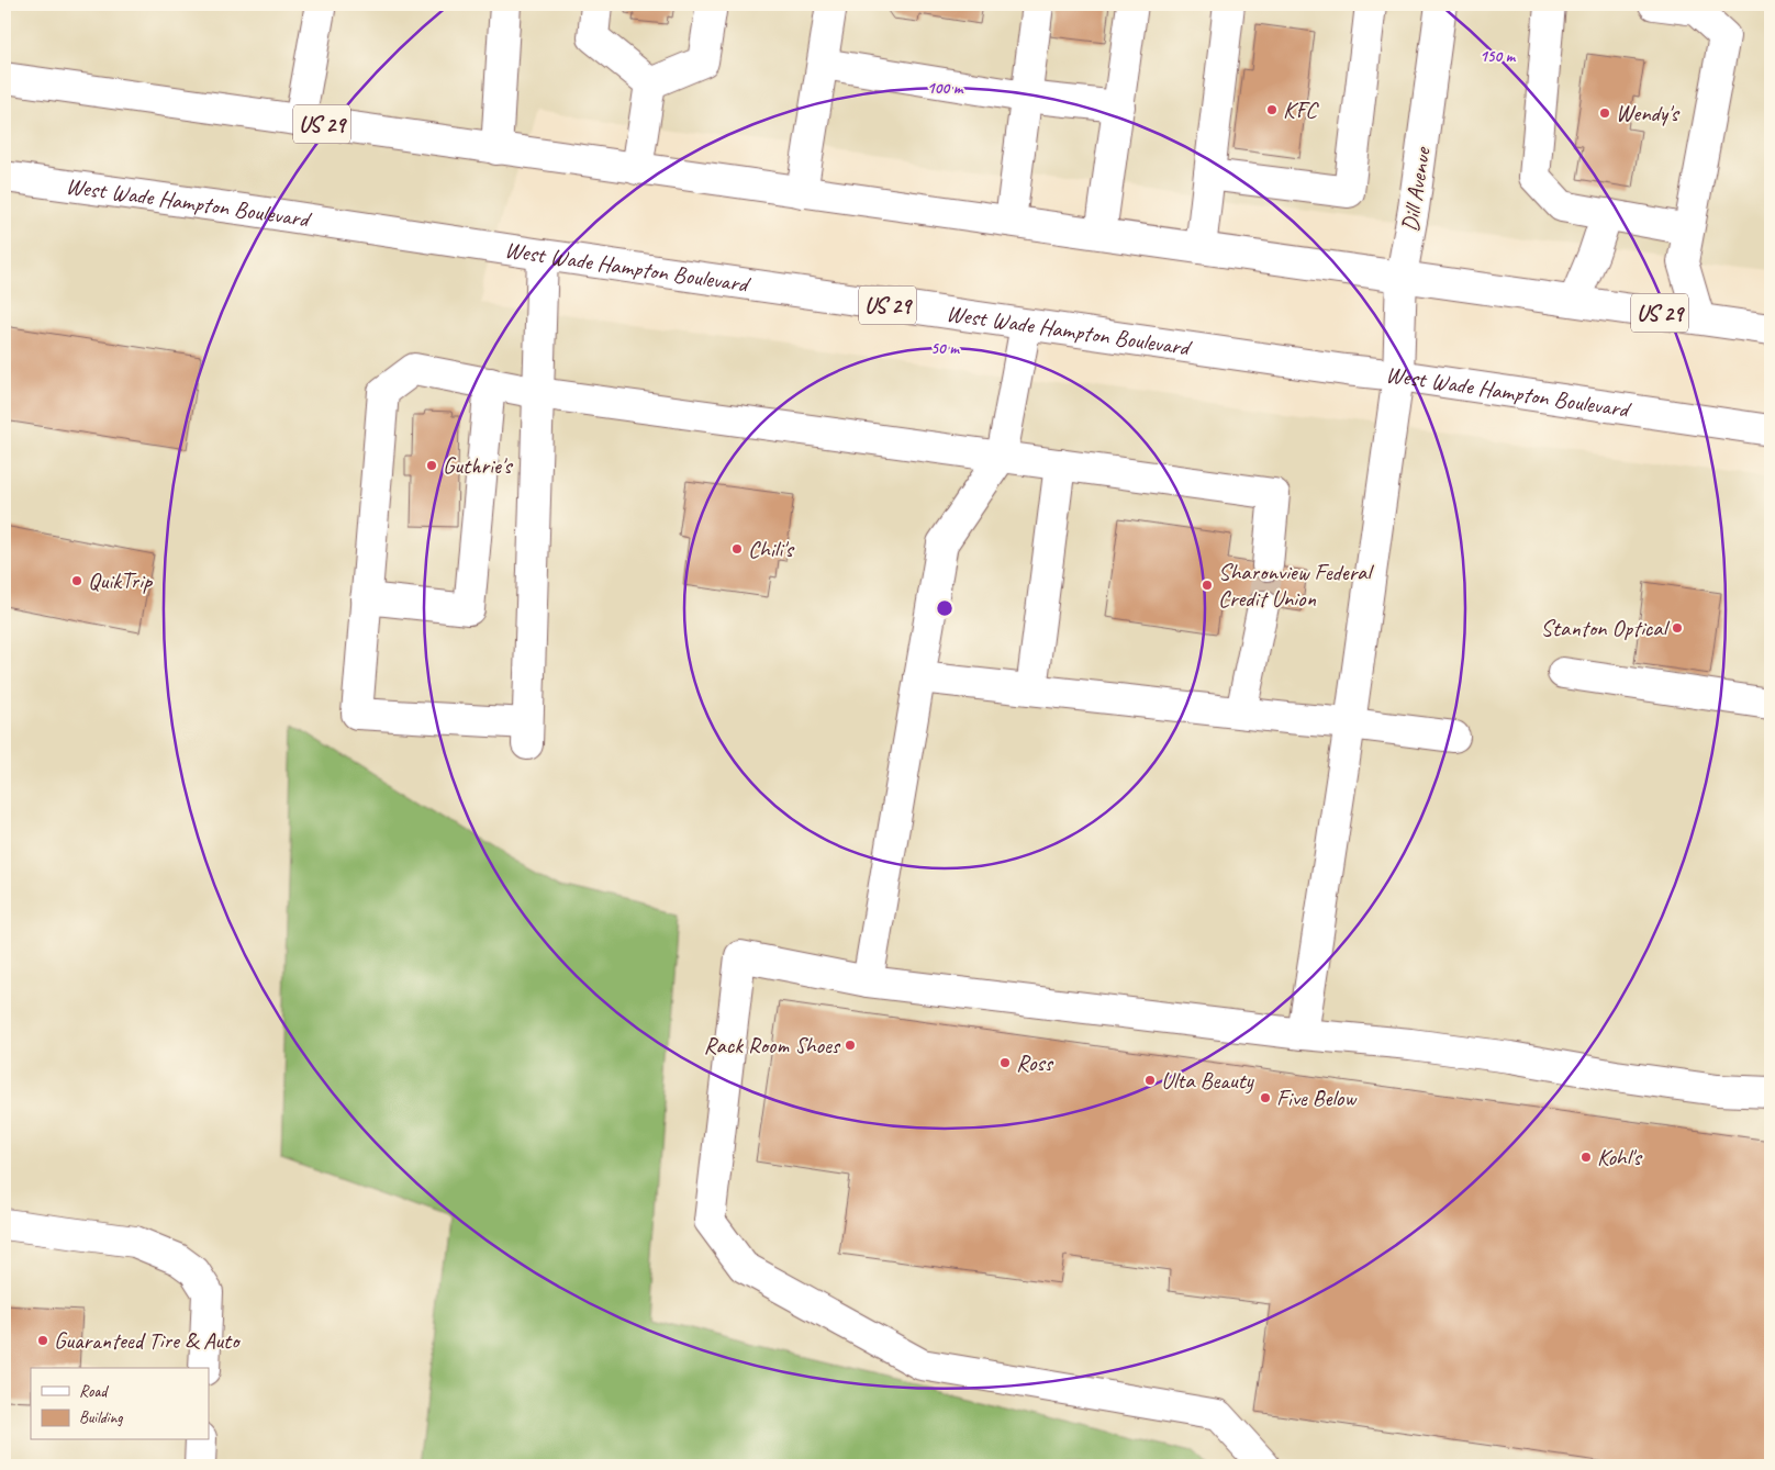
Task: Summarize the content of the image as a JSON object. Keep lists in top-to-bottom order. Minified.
{"streets":{"main road":["US 29","Dill Avenue","West Wade Hampton Boulevard"]},"crossings":[["US 29","Dill Avenue"],["Dill Avenue","West Wade Hampton Boulevard"]],"places":["KFC","Wendy's","Guthrie's","Chili's","QuikTrip","Sharonview Federal Credit Union","Stanton Optical","Rack Room Shoes","Ross","Ulta Beauty","Five Below","Kohl's","Guaranteed Tire & Auto"],"legend":["Road","Building"],"rings":["150 m","100 m","50 m"]}
